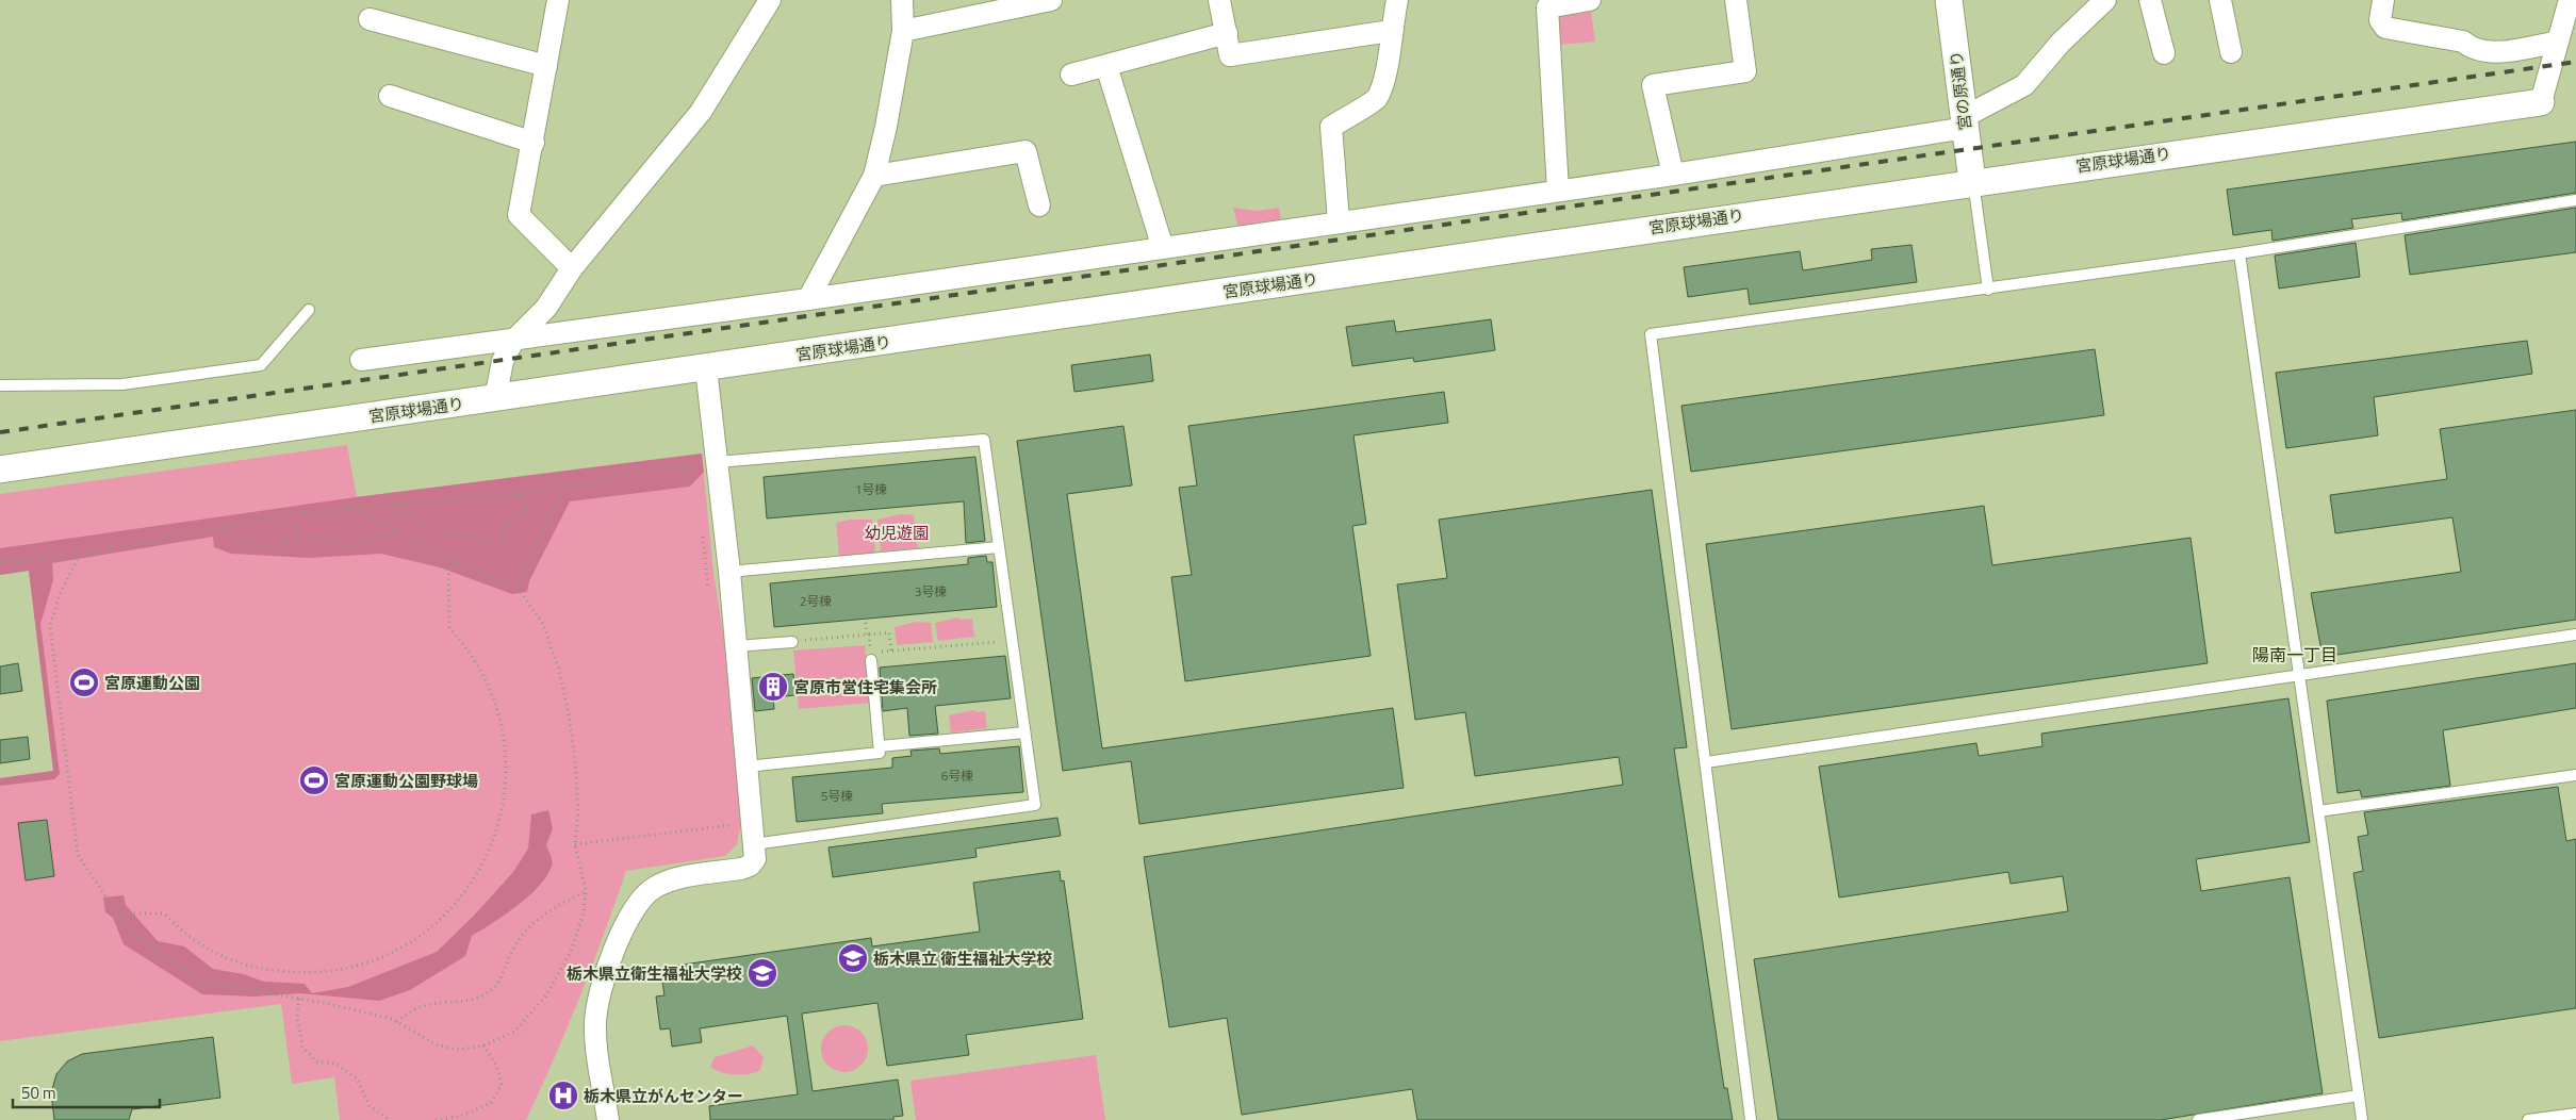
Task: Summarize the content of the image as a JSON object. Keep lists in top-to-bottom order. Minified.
{"streets":{"street":["宮の原通り","宮原球場通り"]},"crossings":[["宮の原通り","宮原球場通り"]],"districts":["陽南一丁目"],"parks":["幼児遊園"],"places":{"sports":["宮原運動公園","宮原運動公園野球場"],"building":["宮原市営住宅集会所"],"school or university":["栃木県立 衛生福祉大学校","栃木県立衛生福祉大学校"],"hospital":["栃木県立がんセンター"]},"house_numbers":["1号棟","3号棟","2号棟","6号棟","5号棟"],"scale_bar":"50 m"}
